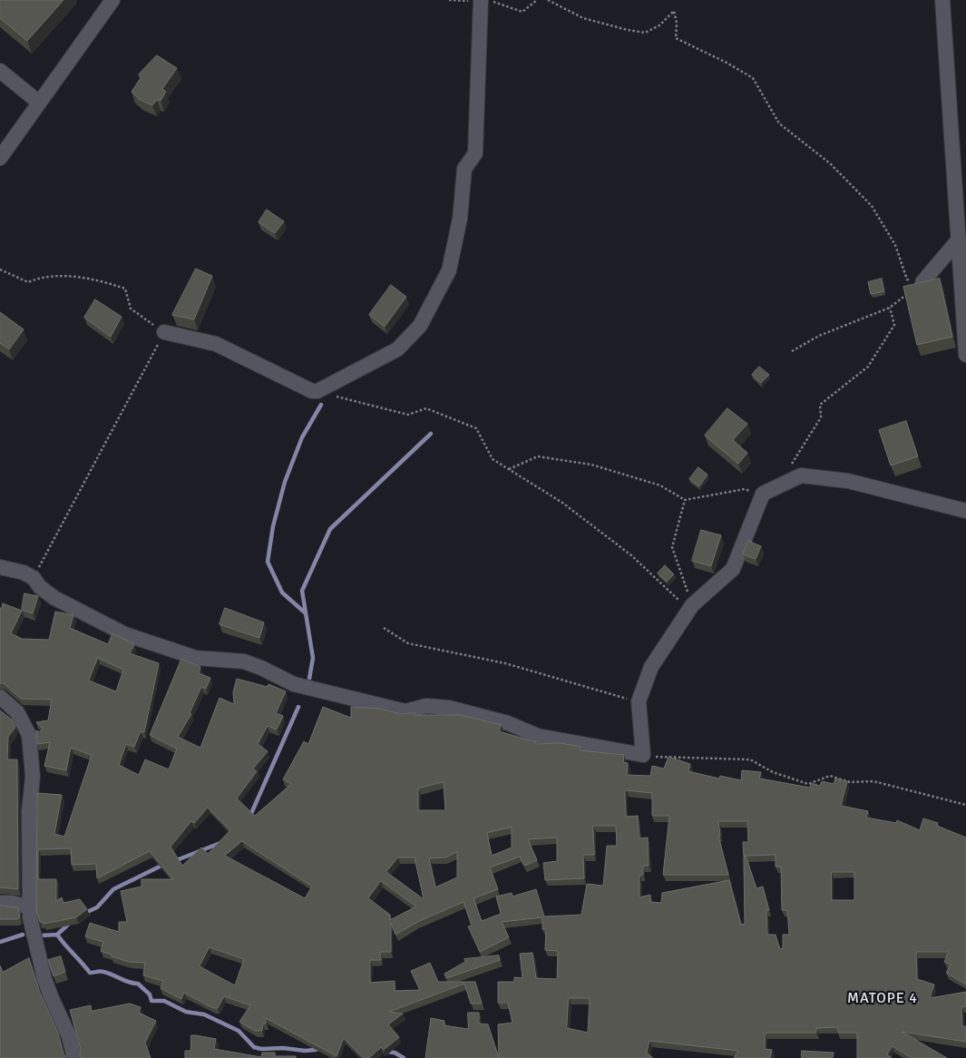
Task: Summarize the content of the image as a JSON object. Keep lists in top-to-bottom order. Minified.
{"districts":["MATOPE 4"]}
